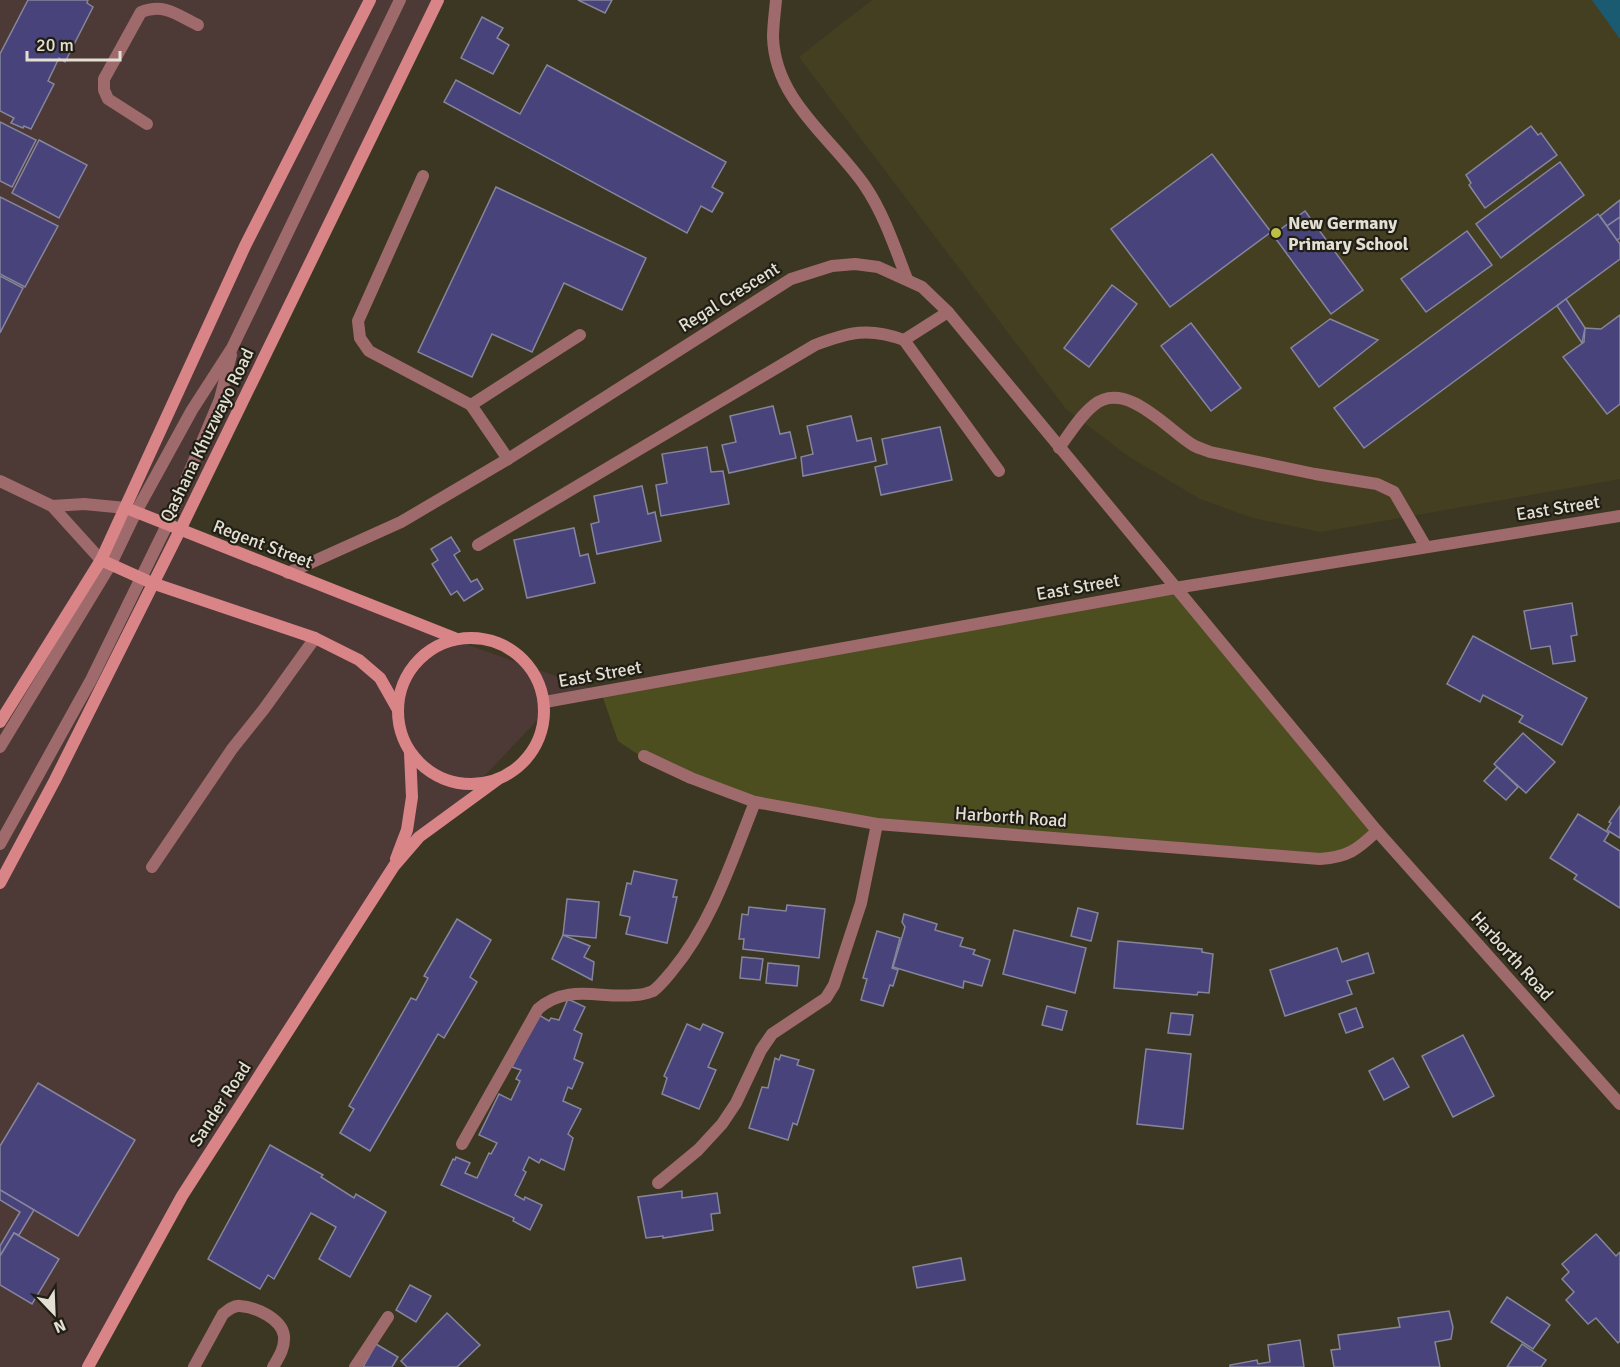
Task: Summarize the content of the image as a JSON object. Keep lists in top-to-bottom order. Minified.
{"streets":{"main road":["Qashana Khuzwayo Road","Regent Street","Sander Road"],"street":["Regal Crescent","East Street","Harborth Road"]},"crossings":[["Regal Crescent","East Street"],["Regal Crescent","Regent Street"],["Regal Crescent","Harborth Road"],["Qashana Khuzwayo Road","Regent Street"],["East Street","Regent Street"],["East Street","Harborth Road"],["East Street","Sander Road"],["Regent Street","Sander Road"]],"places":["New Germany Primary School"],"scale_bar":"20 m","north":"bottom right"}
